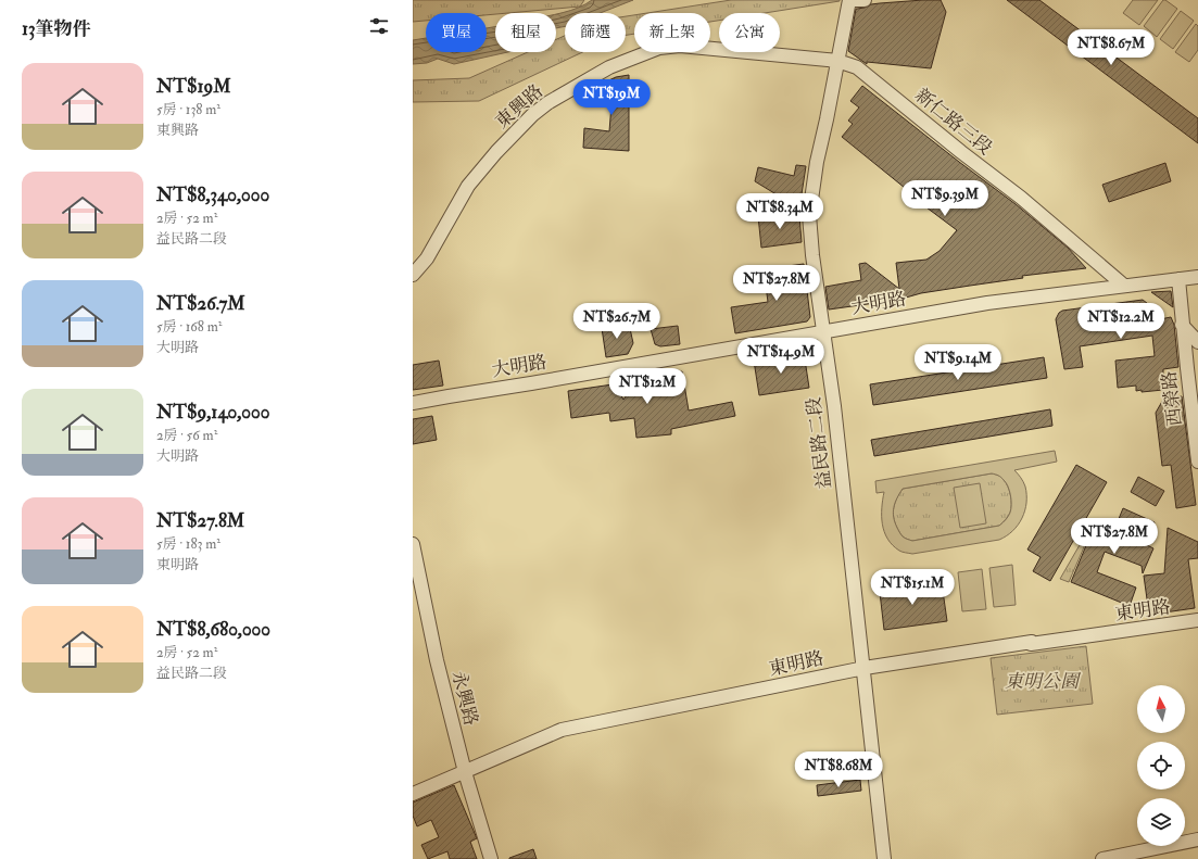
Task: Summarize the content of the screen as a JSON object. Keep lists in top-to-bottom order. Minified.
{"streets":{"street":["東興路","新仁路三段","大明路","西榮路","益民路二段","東明路","永興路"]},"crossings":[["東興路","新仁路三段"],["東興路","益民路二段"],["新仁路三段","大明路"],["新仁路三段","益民路二段"],["大明路","西榮路"],["大明路","益民路二段"],["益民路二段","東明路"],["東明路","永興路"]],"parks":["東明公園"],"north":"top","page":{"heading":"13筆物件","chip":["買屋","租屋","篩選","新上架","公寓"],"price":["NT$8.67M","NT$19M","NT$9.39M","NT$8.34M","NT$27.8M","NT$26.7M","NT$12.2M","NT$14.9M","NT$9.14M","NT$12M","NT$27.8M","NT$15.1M","NT$8.68M"],"list":[{"name":"NT$19M","note":"5房 · 138 m² · 東興路"},{"name":"NT$8,340,000","note":"2房 · 52 m² · 益民路二段"},{"name":"NT$26.7M","note":"5房 · 168 m² · 大明路"},{"name":"NT$9,140,000","note":"2房 · 56 m² · 大明路"},{"name":"NT$27.8M","note":"5房 · 183 m² · 東明路"},{"name":"NT$8,680,000","note":"2房 · 52 m² · 益民路二段"}]}}
